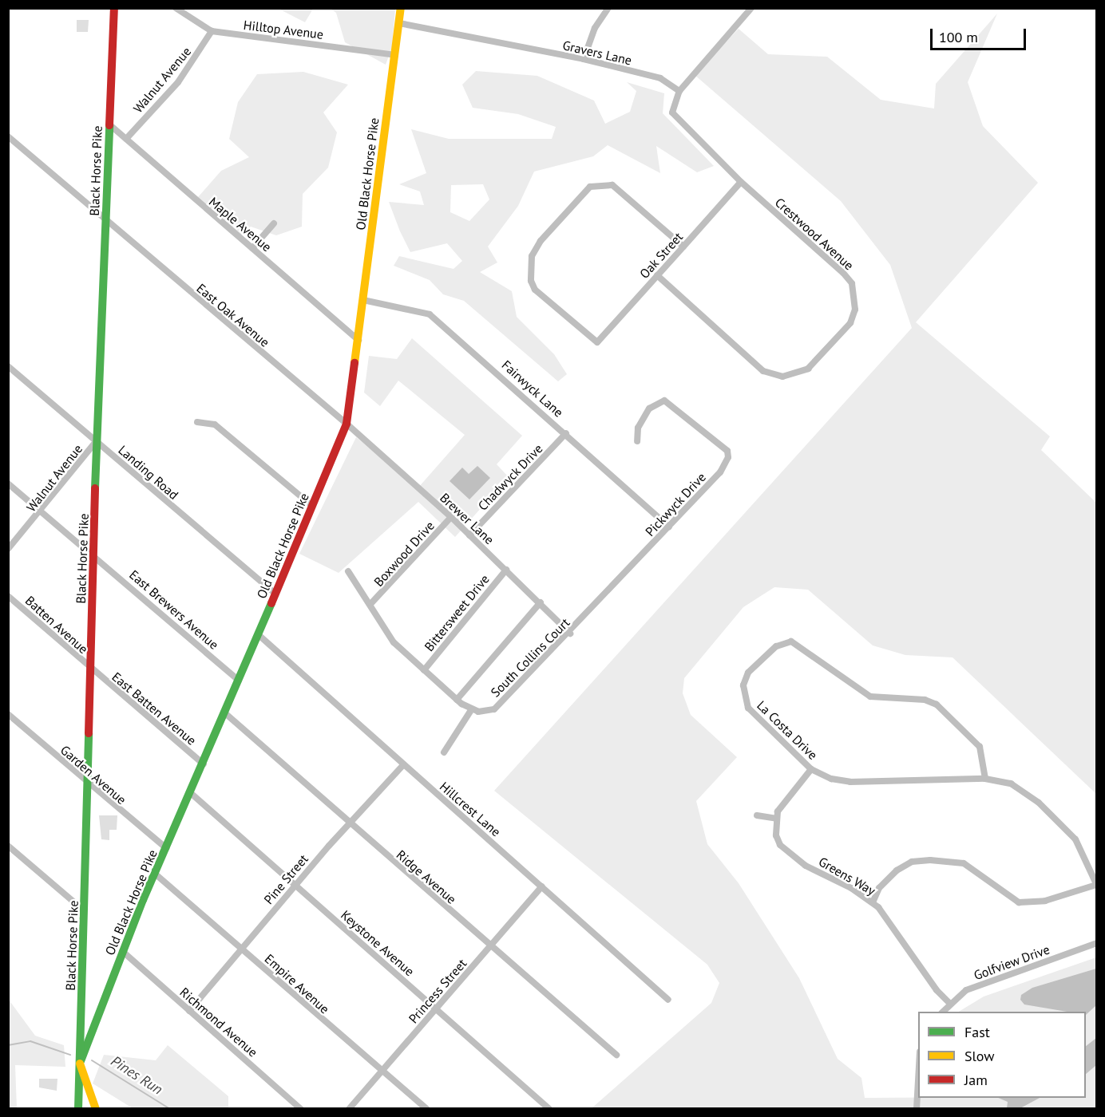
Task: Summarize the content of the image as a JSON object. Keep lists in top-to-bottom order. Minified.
{"streets":{"main road":["Black Horse Pike","Old Black Horse Pike"],"street":["Hilltop Avenue","Gravers Lane","Walnut Avenue","Maple Avenue","Crestwood Avenue","Oak Street","East Oak Avenue","Fairwyck Lane","Landing Road","Chadwyck Drive","Pickwyck Drive","Brewer Lane","Boxwood Drive","East Brewers Avenue","Bittersweet Drive","Batten Avenue","South Collins Court","East Batten Avenue","La Costa Drive","Garden Avenue","Hillcrest Lane","Greens Way","Ridge Avenue","Pine Street","Keystone Avenue","Golfview Drive","Empire Avenue","Princess Street","Richmond Avenue"]},"crossings":[["Hilltop Avenue","Walnut Avenue"],["Hilltop Avenue","Old Black Horse Pike"],["Gravers Lane","Old Black Horse Pike"],["Gravers Lane","Crestwood Avenue"],["Walnut Avenue","Black Horse Pike"],["Walnut Avenue","Maple Avenue"],["Walnut Avenue","Landing Road"],["Walnut Avenue","East Brewers Avenue"],["Black Horse Pike","Old Black Horse Pike"],["Black Horse Pike","Maple Avenue"],["Black Horse Pike","East Oak Avenue"],["Black Horse Pike","Landing Road"],["Black Horse Pike","East Brewers Avenue"],["Black Horse Pike","Batten Avenue"],["Black Horse Pike","East Batten Avenue"],["Black Horse Pike","Garden Avenue"],["Old Black Horse Pike","Maple Avenue"],["Old Black Horse Pike","East Oak Avenue"],["Old Black Horse Pike","Fairwyck Lane"],["Old Black Horse Pike","Landing Road"],["Old Black Horse Pike","Brewer Lane"],["Old Black Horse Pike","East Brewers Avenue"],["Old Black Horse Pike","East Batten Avenue"],["Old Black Horse Pike","Garden Avenue"],["Old Black Horse Pike","Hillcrest Lane"],["Old Black Horse Pike","Ridge Avenue"],["Old Black Horse Pike","Keystone Avenue"],["Old Black Horse Pike","Empire Avenue"],["Old Black Horse Pike","Richmond Avenue"],["Crestwood Avenue","Oak Street"],["East Oak Avenue","Brewer Lane"],["Fairwyck Lane","Chadwyck Drive"],["Fairwyck Lane","Pickwyck Drive"],["Chadwyck Drive","Brewer Lane"],["Pickwyck Drive","South Collins Court"],["Brewer Lane","Boxwood Drive"],["Brewer Lane","Bittersweet Drive"],["Brewer Lane","South Collins Court"],["Batten Avenue","East Batten Avenue"],["Hillcrest Lane","Pine Street"],["Hillcrest Lane","Princess Street"],["Greens Way","Golfview Drive"],["Ridge Avenue","Pine Street"],["Ridge Avenue","Princess Street"],["Pine Street","Keystone Avenue"],["Pine Street","Empire Avenue"],["Pine Street","Richmond Avenue"],["Keystone Avenue","Princess Street"],["Empire Avenue","Princess Street"]],"water":["Pines Run"],"legend":["Fast","Slow","Jam"],"scale_bar":"100 m"}
